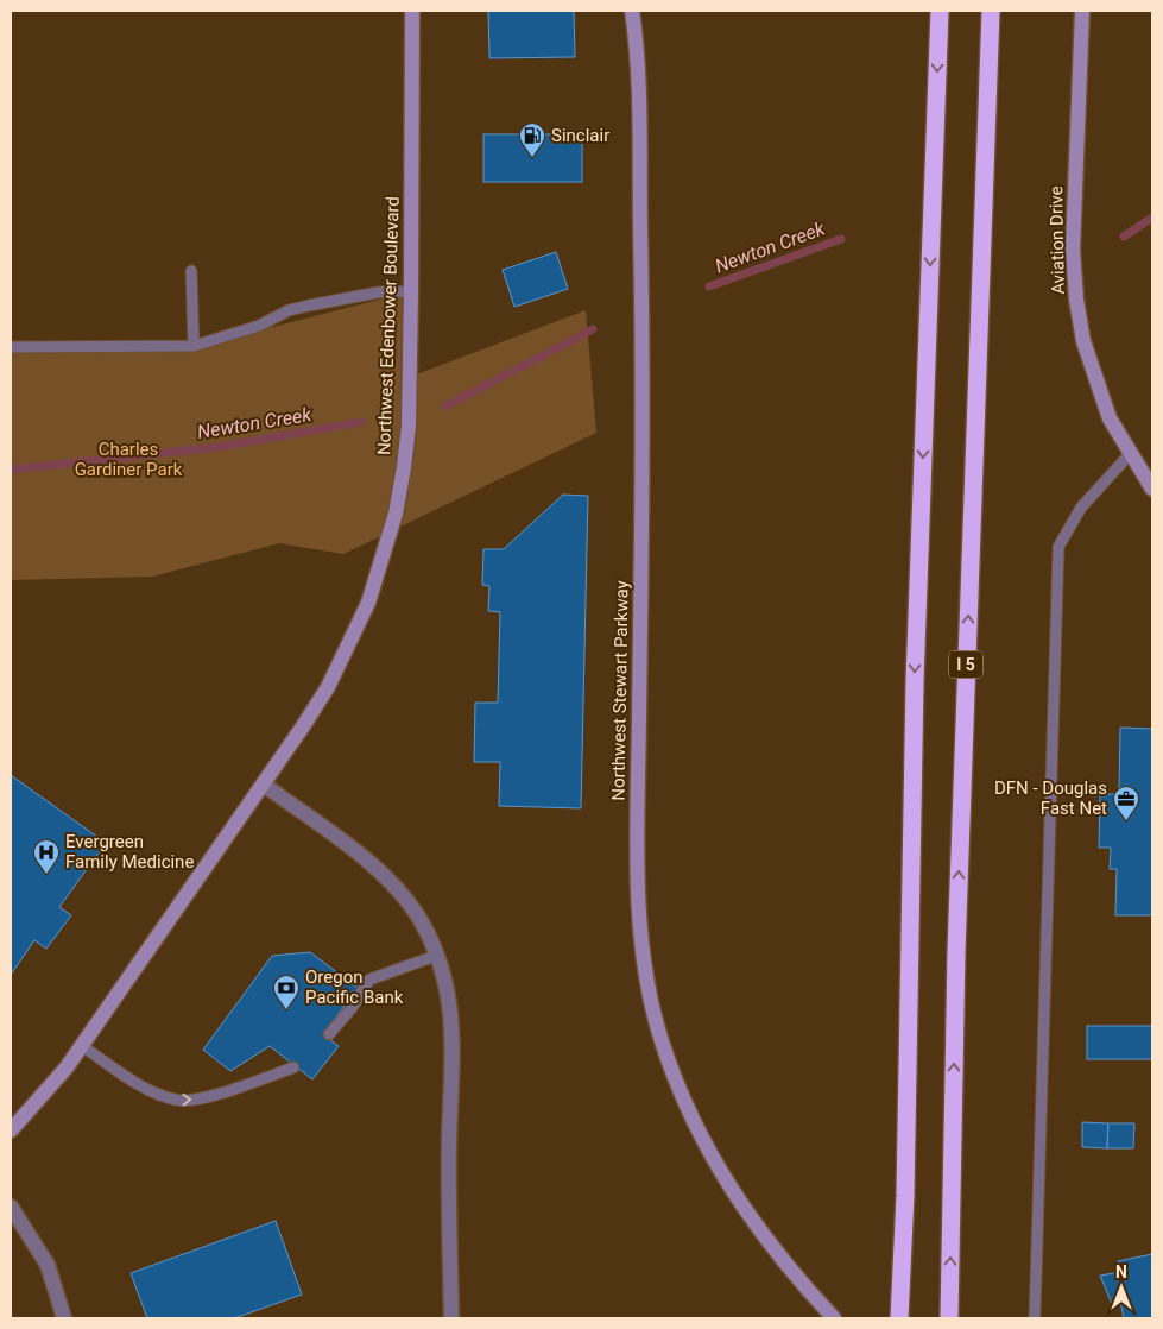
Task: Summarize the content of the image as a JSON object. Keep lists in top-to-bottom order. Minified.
{"streets":{"highway":["I 5"],"street":["Aviation Drive","Northwest Edenbower Boulevard","Northwest Stewart Parkway"]},"water":["Newton Creek"],"parks":["Charles Gardiner Park"],"places":{"fuel station":["Sinclair"],"office":["DFN - Douglas Fast Net"],"hospital":["Evergreen Family Medicine"],"bank":["Oregon Pacific Bank"]},"north":"top"}
